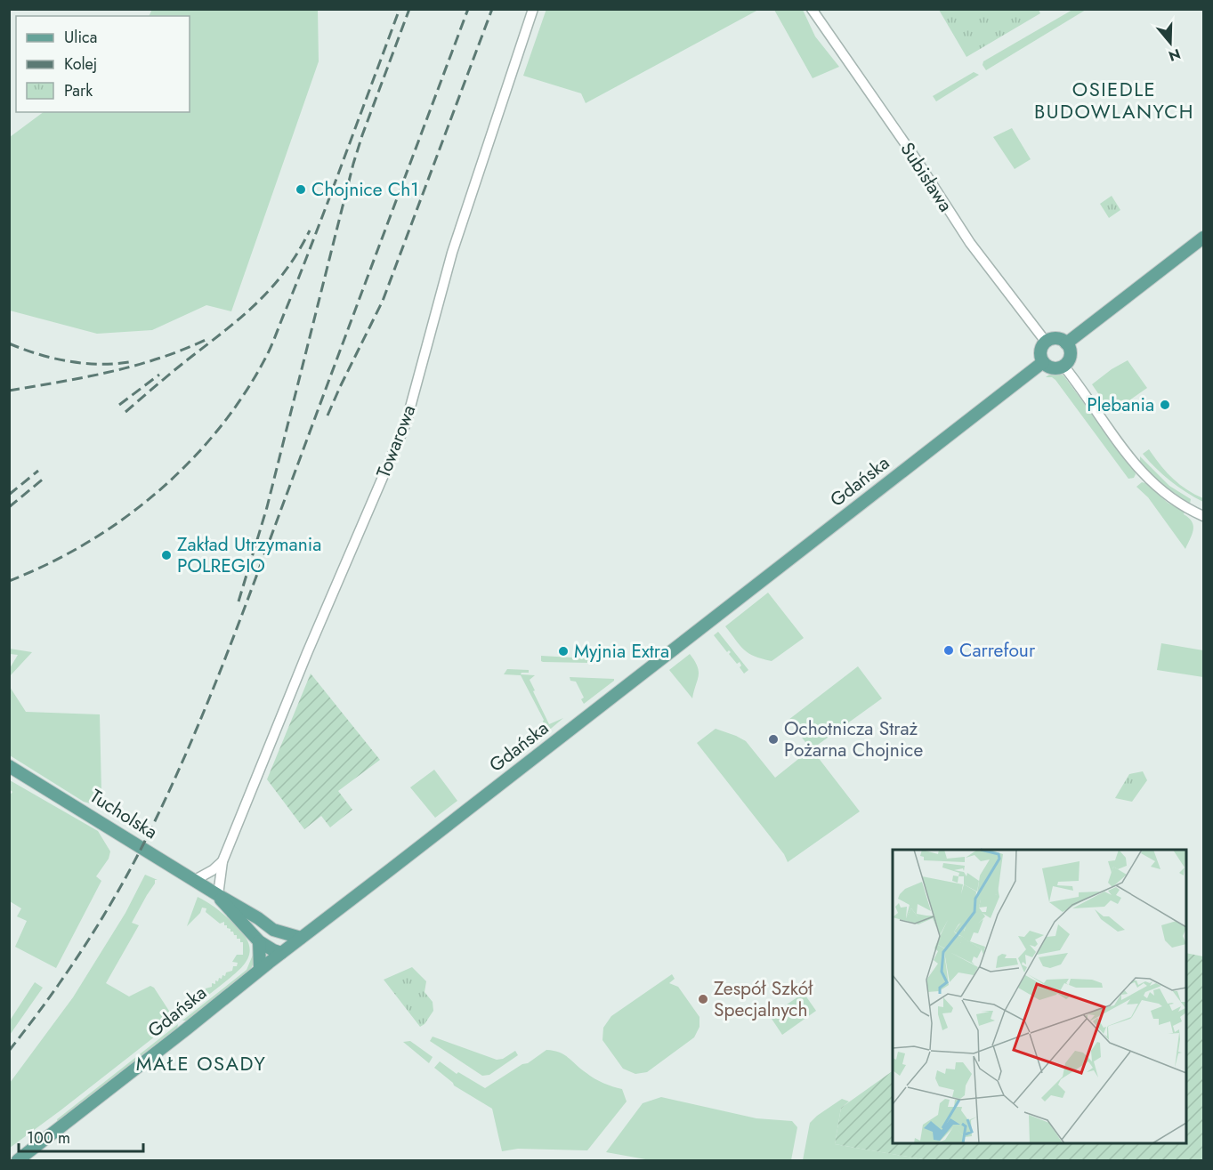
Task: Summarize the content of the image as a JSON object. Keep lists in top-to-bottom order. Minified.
{"streets":{"main road":["Gdańska","Tucholska"],"street":["Subisława","Towarowa"]},"crossings":[["Subisława","Gdańska"],["Towarowa","Tucholska"],["Gdańska","Tucholska"]],"districts":["OSIEDLE BUDOWLANYCH","MAŁE OSADY"],"places":["Chojnice Ch1","Plebania","Zakład Utrzymania POLREGIO","Carrefour","Myjnia Extra","Ochotnicza Straż Pożarna Chojnice","Zespół Szkół Specjalnych"],"legend":["Ulica","Kolej","Park"],"scale_bar":"100 m","north":"bottom"}
